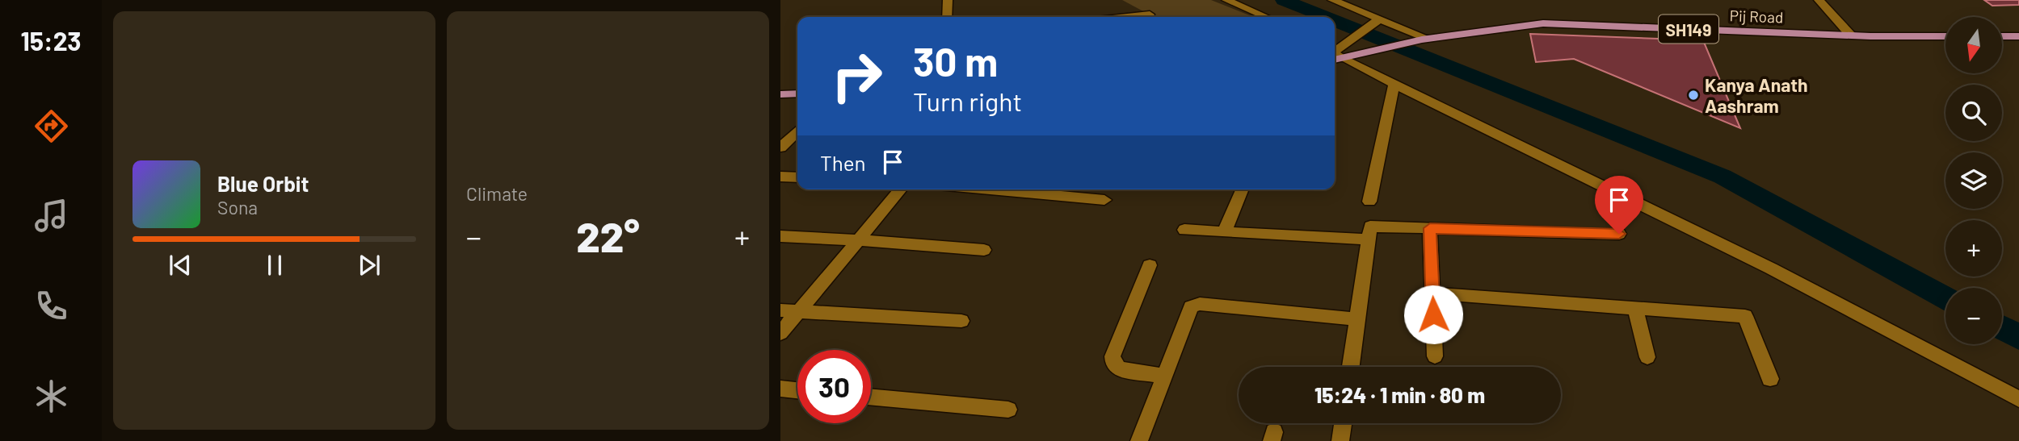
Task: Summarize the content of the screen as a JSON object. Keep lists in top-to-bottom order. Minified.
{"streets":{"main road":["Pij Road","SH149"]},"crossings":[["Pij Road","SH149"]],"places":["Kanya Anath Aashram"],"north":"bottom","page":{"tabs":"15:23","tile":"Climate","map_buttons":["+","−"],"turn":["30 m","Turn right"],"then":"Then","song":["Blue Orbit","Sona"],"heat":["−","22°","+"],"limit":"30","trip":"15:24 · 1 min · 80 m"}}
